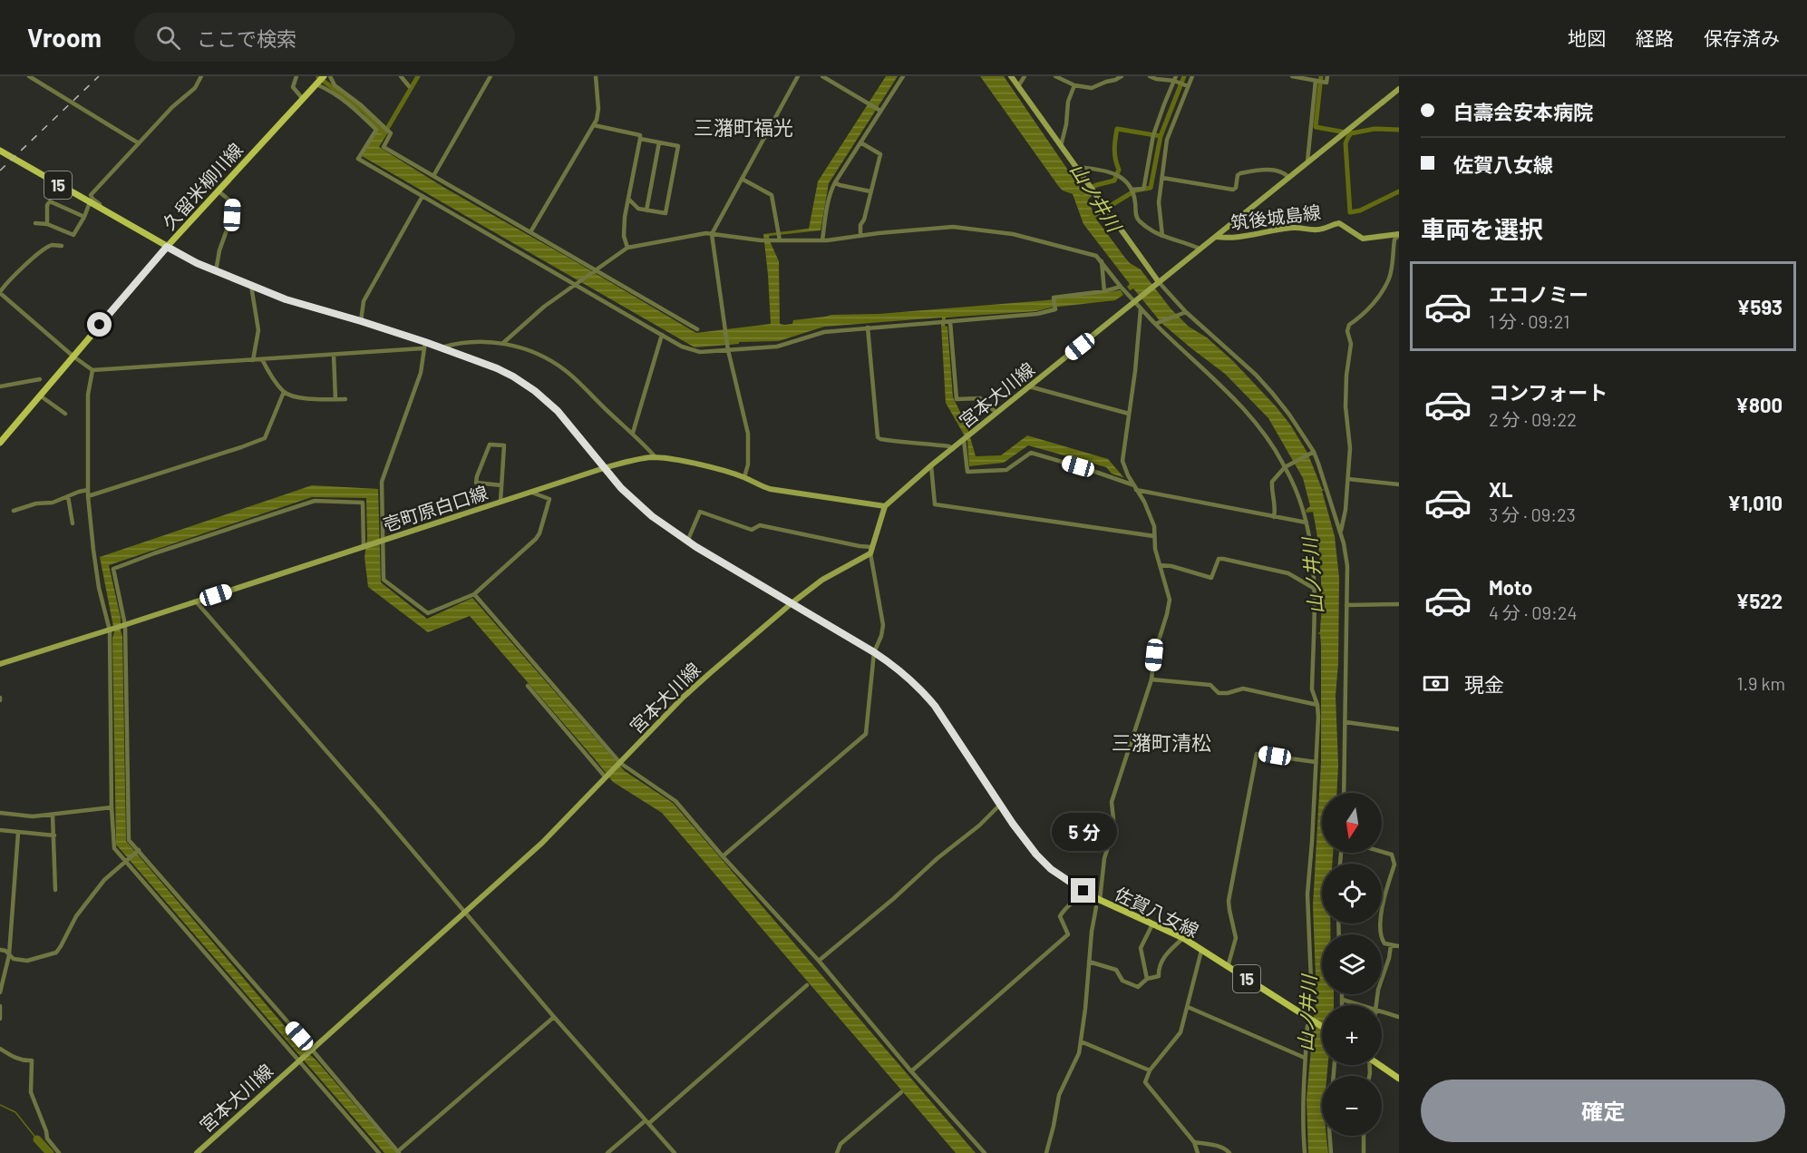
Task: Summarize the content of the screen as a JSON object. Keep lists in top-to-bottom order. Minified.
{"streets":{"main road":["15","久留米柳川線","筑後城島線","宮本大川線","壱町原白口線","佐賀八女線"]},"crossings":[["久留米柳川線","佐賀八女線"],["筑後城島線","宮本大川線"],["宮本大川線","壱町原白口線"],["宮本大川線","佐賀八女線"],["壱町原白口線","佐賀八女線"]],"districts":["三潴町福光","三潴町清松"],"water":["山ノ井川"],"north":"bottom","page":{"header":"Vroom","search":"ここで検索","nav":["地図","経路","保存済み"],"banner":["白壽会安本病院","佐賀八女線"],"heading":"車両を選択","list":[{"name":"エコノミー","note":"1 分 · 09:21","value":"¥593"},{"name":"コンフォート","note":"2 分 · 09:22","value":"¥800"},{"name":"XL","note":"3 分 · 09:23","value":"¥1,010"},{"name":"Moto","note":"4 分 · 09:24","value":"¥522"}],"pay":["現金","1.9 km"],"map_buttons":["+","−"],"bubble":"5 分","buttons":"確定"}}
